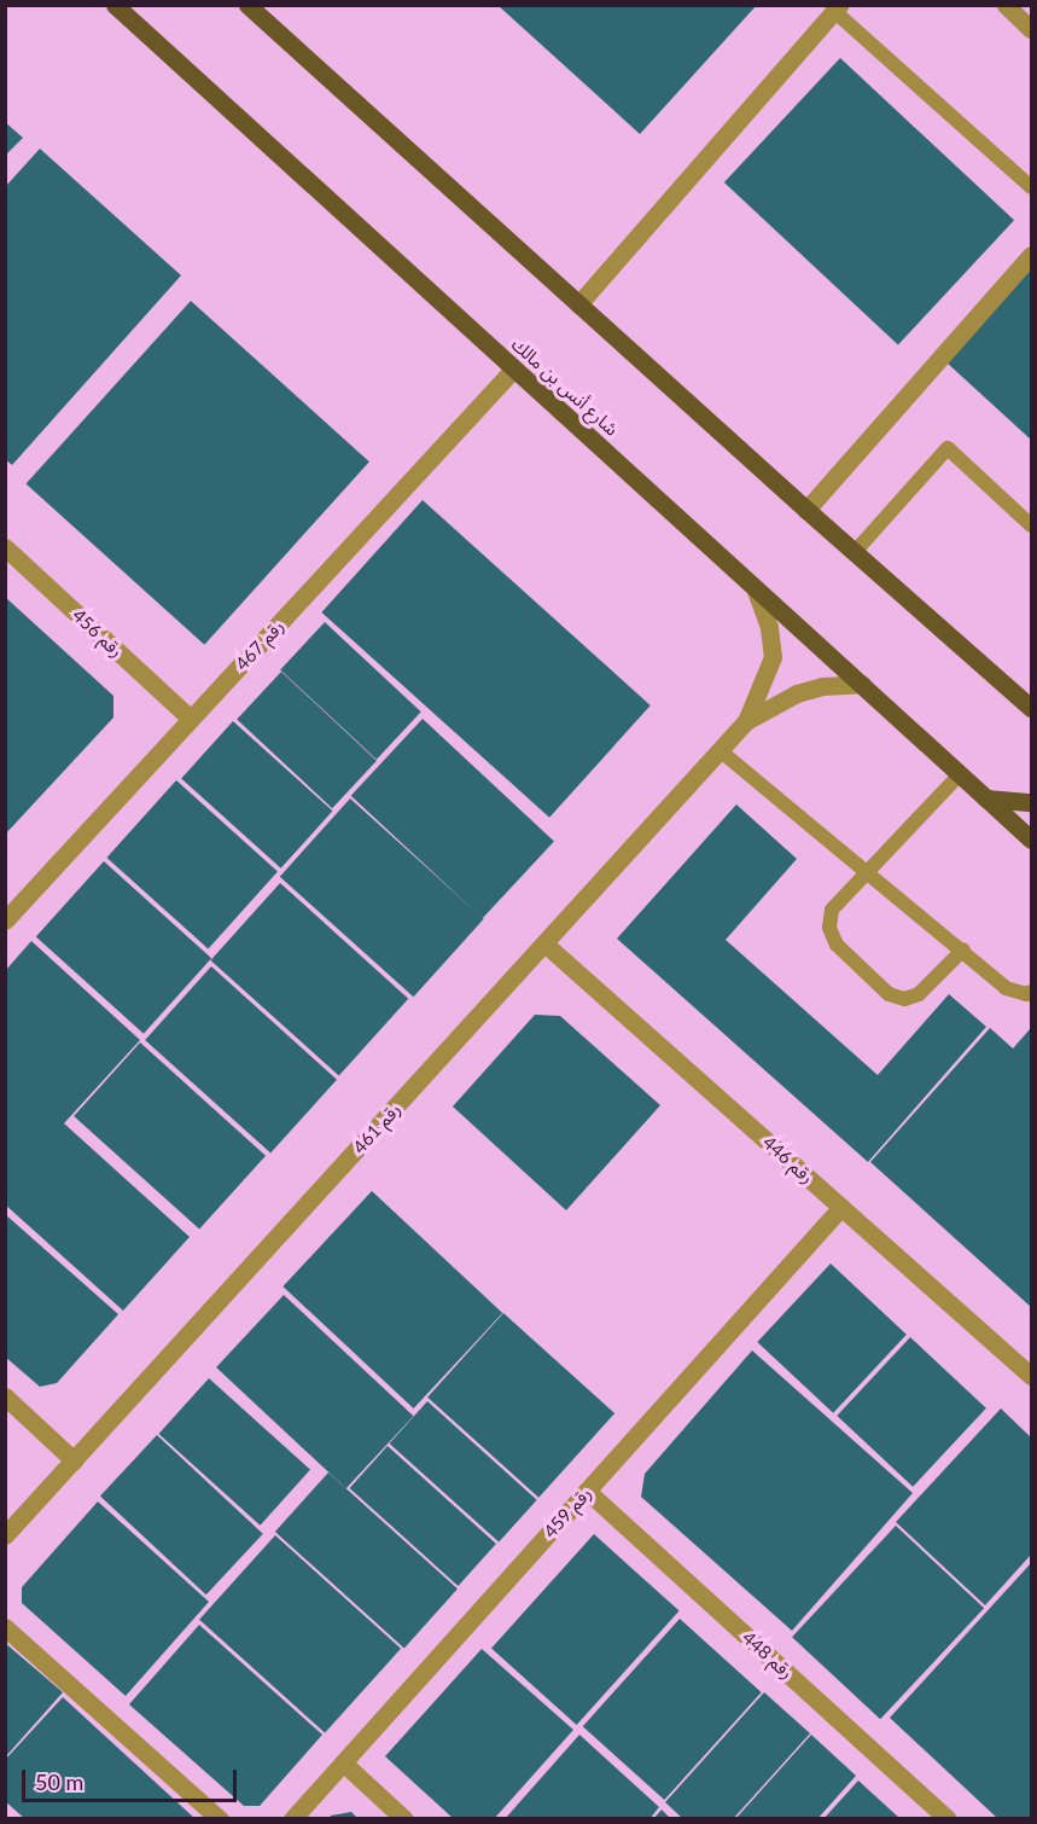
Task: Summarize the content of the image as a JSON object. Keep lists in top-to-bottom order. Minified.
{"streets":{"main road":["شارع أنس بن مالك"],"street":["رقم 456","رقم 467","رقم 461","رقم 446","رقم 459","رقم 448"]},"crossings":[["شارع أنس بن مالك","رقم 467"],["رقم 456","رقم 467"],["رقم 461","رقم 446"],["رقم 446","رقم 459"],["رقم 459","رقم 448"]],"scale_bar":"50 m"}
